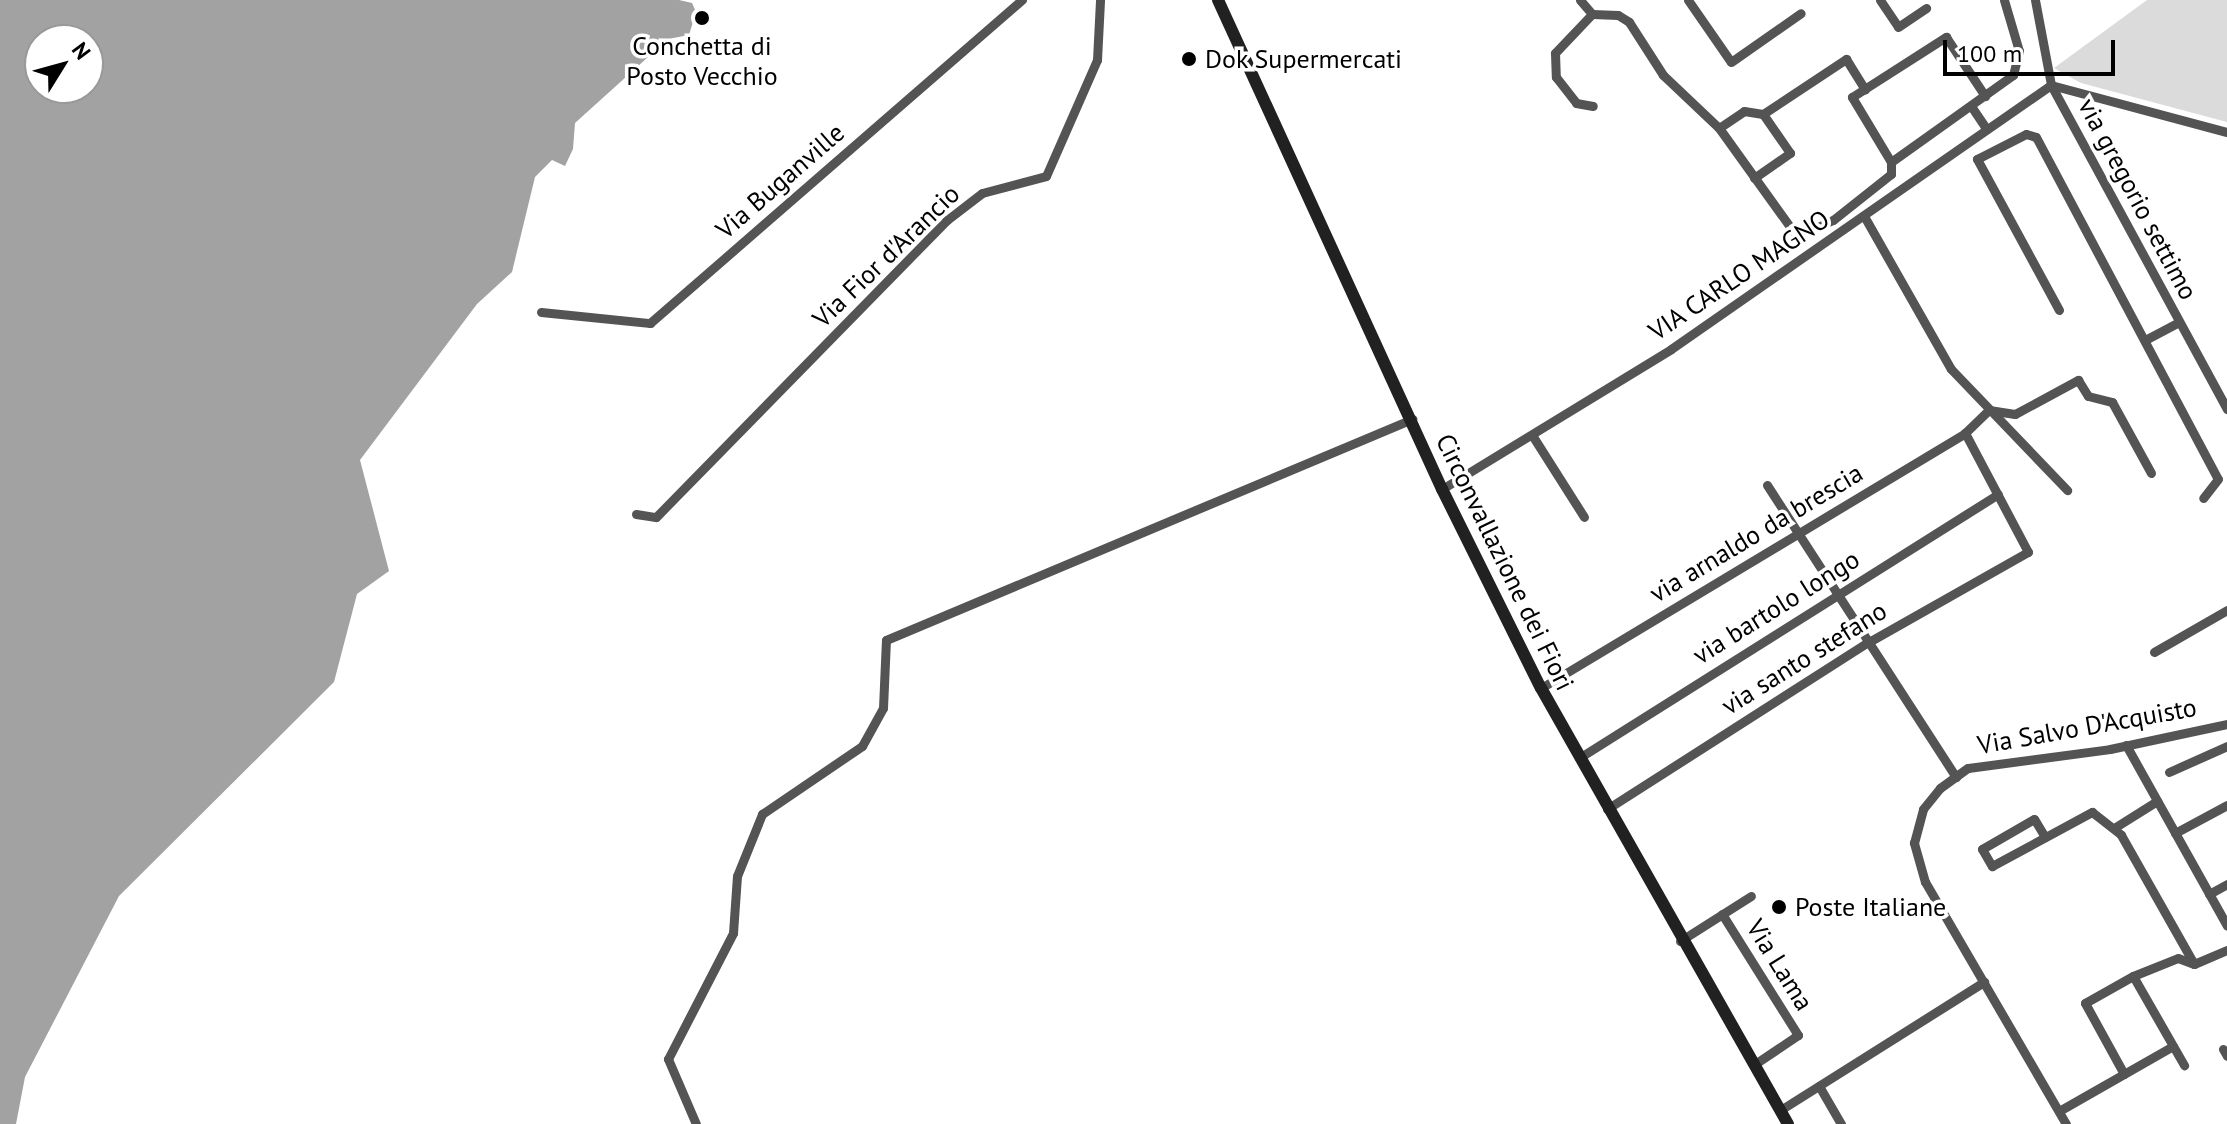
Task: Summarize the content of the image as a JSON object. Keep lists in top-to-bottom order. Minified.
{"streets":{"street":["Via Buganville","via gregorio settimo","Via Fior d'Arancio","VIA CARLO MAGNO","via arnaldo da brescia","Circonvallazione dei Fiori","via bartolo longo","via santo stefano","Via Salvo D'Acquisto","Via Lama"]},"crossings":[["via gregorio settimo","VIA CARLO MAGNO"],["VIA CARLO MAGNO","Circonvallazione dei Fiori"],["via arnaldo da brescia","Circonvallazione dei Fiori"],["Circonvallazione dei Fiori","via bartolo longo"],["Circonvallazione dei Fiori","via santo stefano"],["Circonvallazione dei Fiori","Via Lama"],["via bartolo longo","via santo stefano"]],"places":["Conchetta di Posto Vecchio","Dok Supermercati","Poste Italiane"],"scale_bar":"100 m","north":"top right"}
